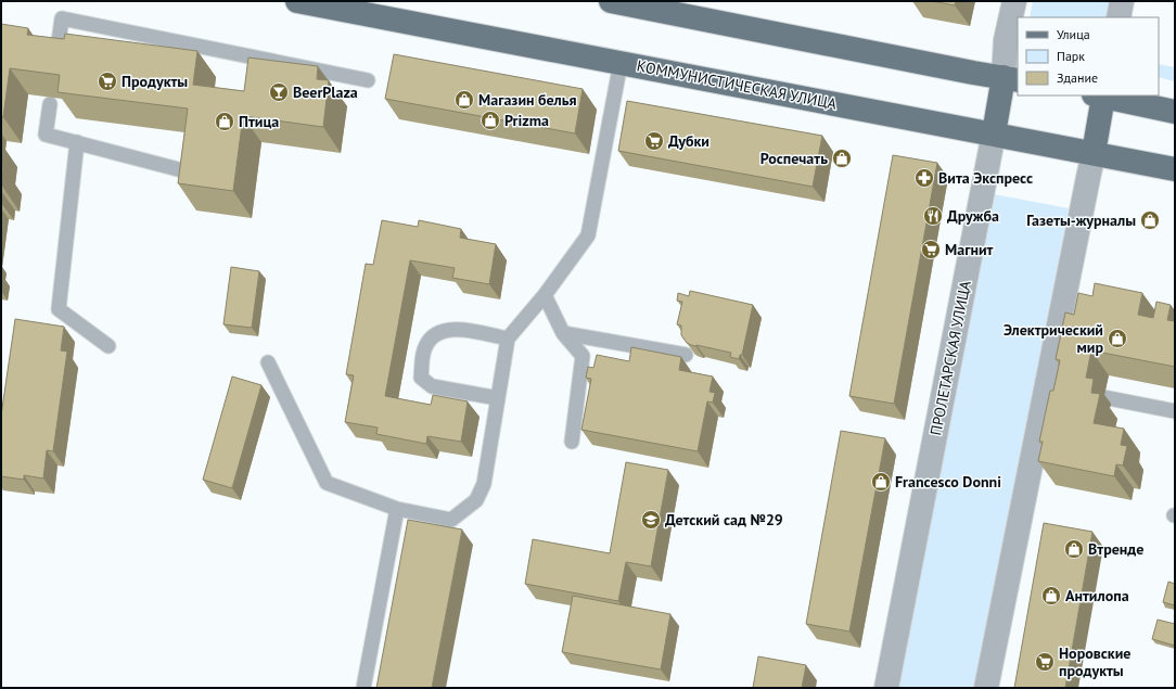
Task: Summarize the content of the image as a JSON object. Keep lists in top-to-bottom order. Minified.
{"streets":{"main road":["КОММУНИСТИЧЕСКАЯ УЛИЦА","ПРОЛЕТАРСКАЯ УЛИЦА"]},"crossings":[["КОММУНИСТИЧЕСКАЯ УЛИЦА","ПРОЛЕТАРСКАЯ УЛИЦА"]],"places":{"supermarket":["Продукты","Дубки","Магнит","Норовские продукты"],"bar":["BeerPlaza"],"shop":["Магазин белья","Prizma","Птица","Роспечать","Газеты-журналы","Электрический мир","Francesco Donni","Втренде","Антилопа"],"pharmacy":["Вита Экспресс"],"restaurant":["Дружба"],"school or university":["Детский сад №29"]},"legend":["Улица","Парк","Здание"]}
